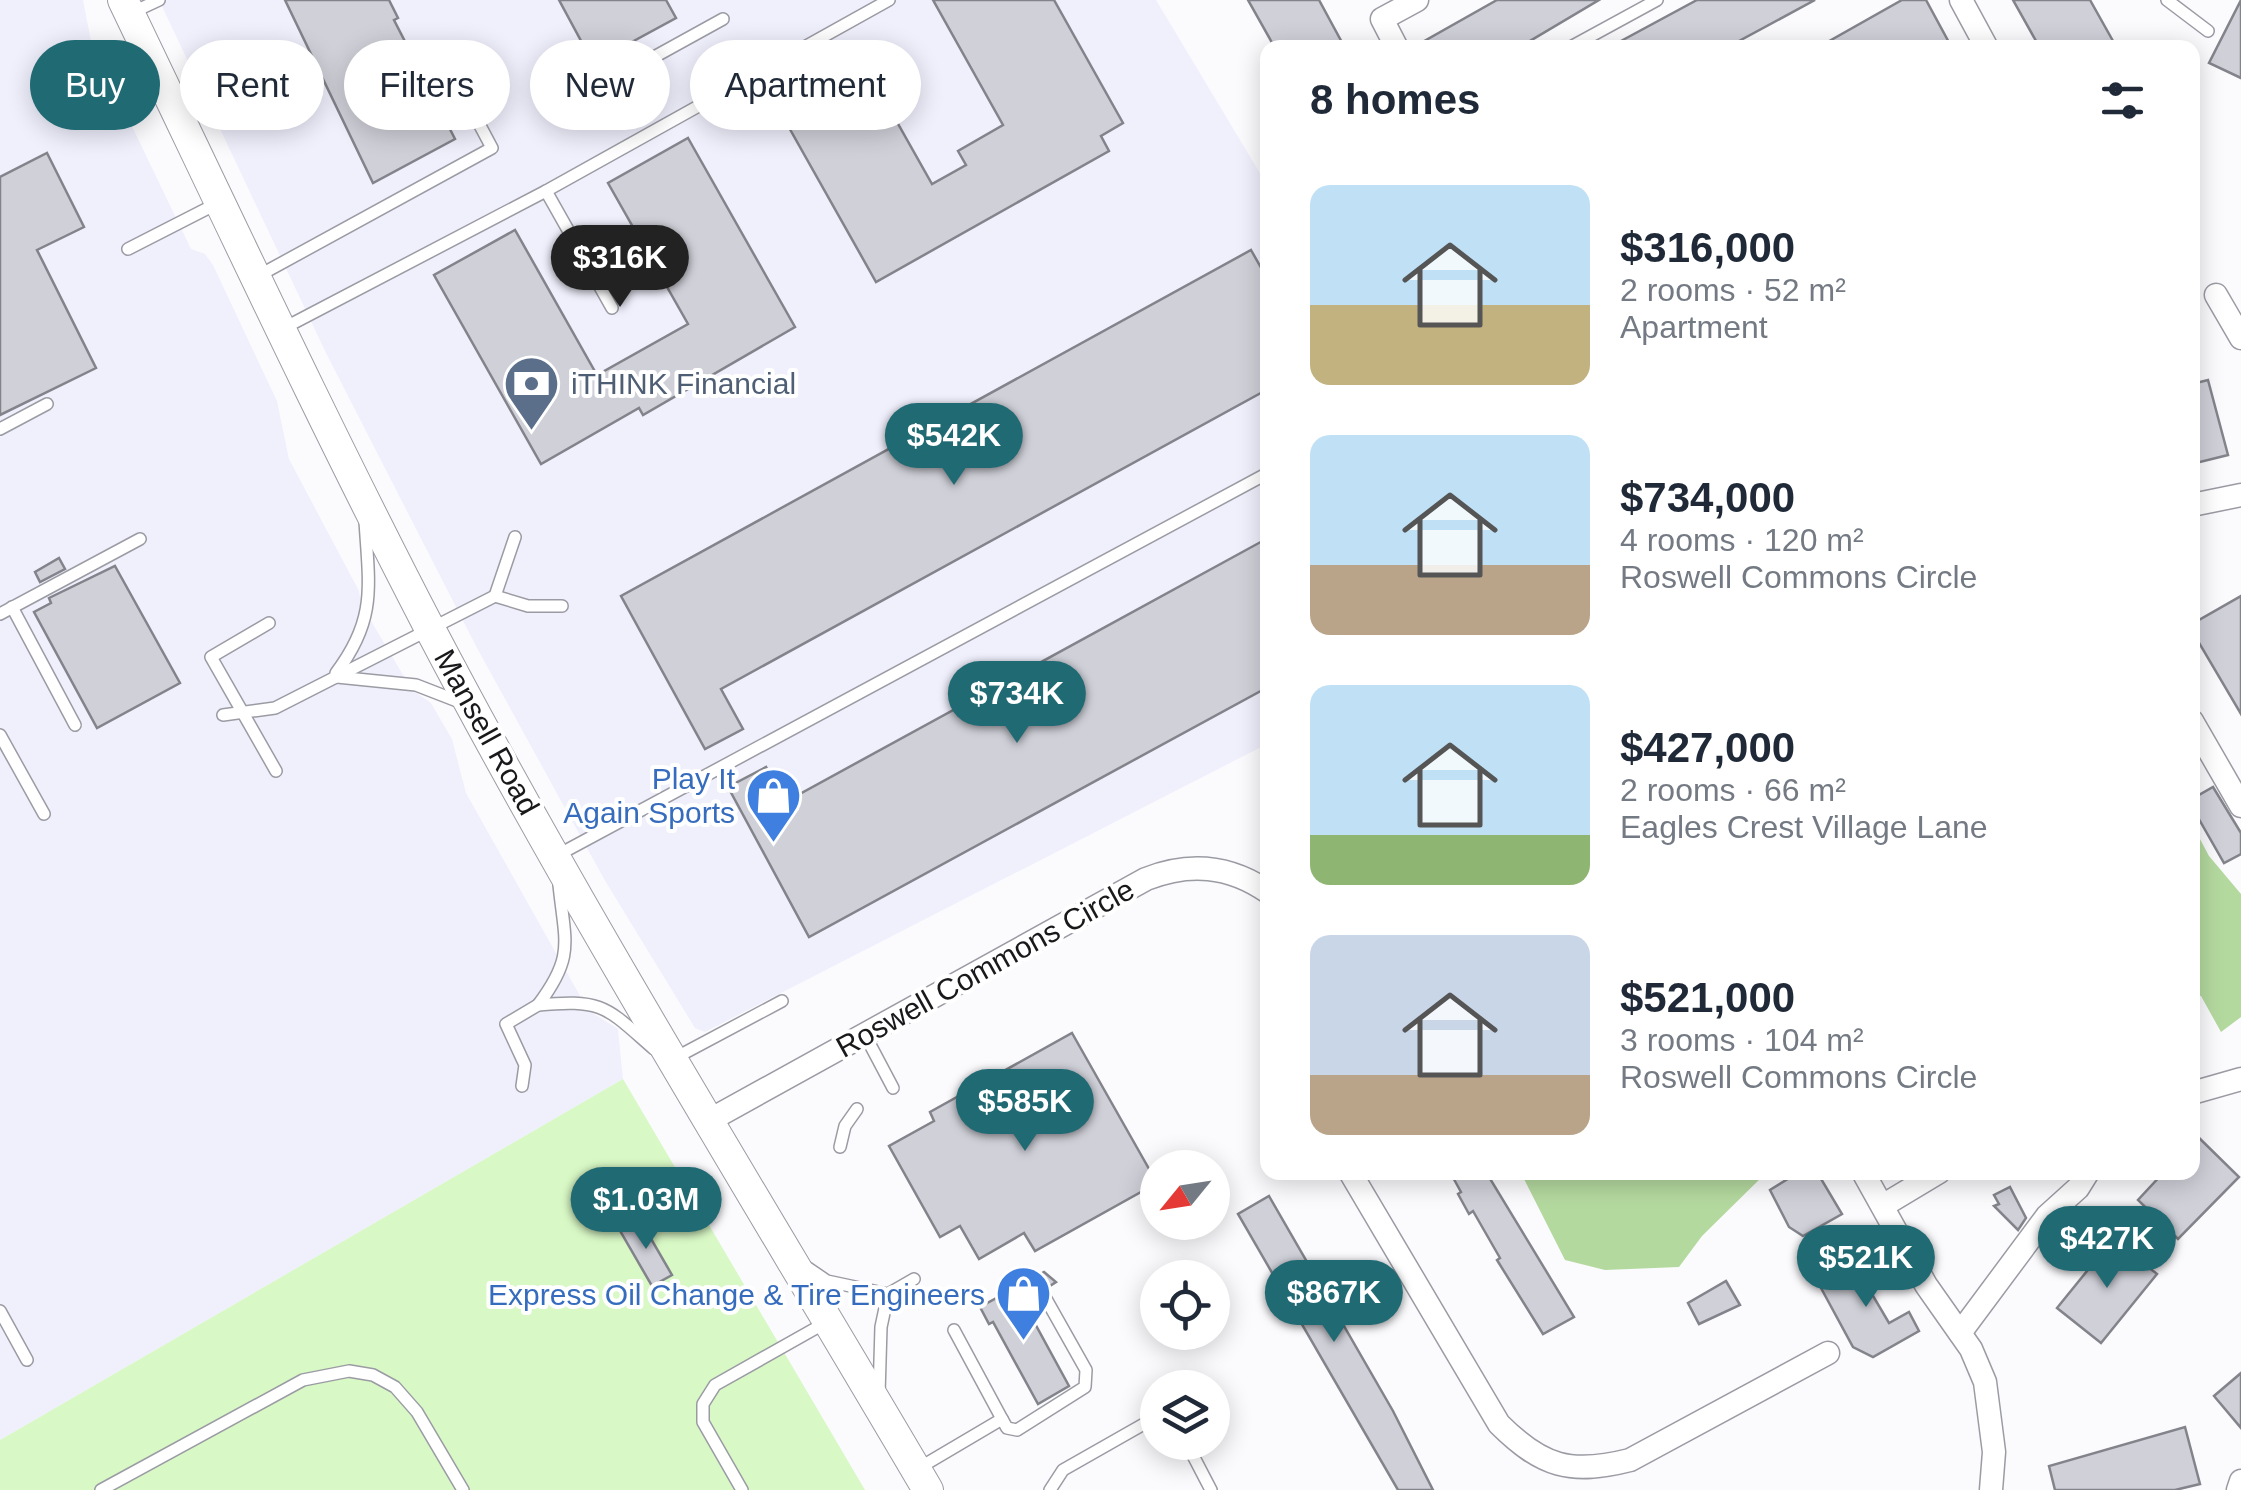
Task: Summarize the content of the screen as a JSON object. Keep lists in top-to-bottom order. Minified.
{"streets":{"main road":["Mansell Road"],"street":["Roswell Commons Circle"]},"crossings":[["Mansell Road","Roswell Commons Circle"]],"places":{"bank":["iTHINK Financial"],"shop":["Play It Again Sports","Express Oil Change & Tire Engineers"]},"north":"bottom left","page":{"chip":["Buy","Rent","Filters","New","Apartment"],"heading":"8 homes","list":[{"name":"$316,000","note":"2 rooms · 52 m² · Apartment"},{"name":"$734,000","note":"4 rooms · 120 m² · Roswell Commons Circle"},{"name":"$427,000","note":"2 rooms · 66 m² · Eagles Crest Village Lane"},{"name":"$521,000","note":"3 rooms · 104 m² · Roswell Commons Circle"}],"price":["$316K","$542K","$734K","$585K","$1.03M","$427K","$521K","$867K"]}}
